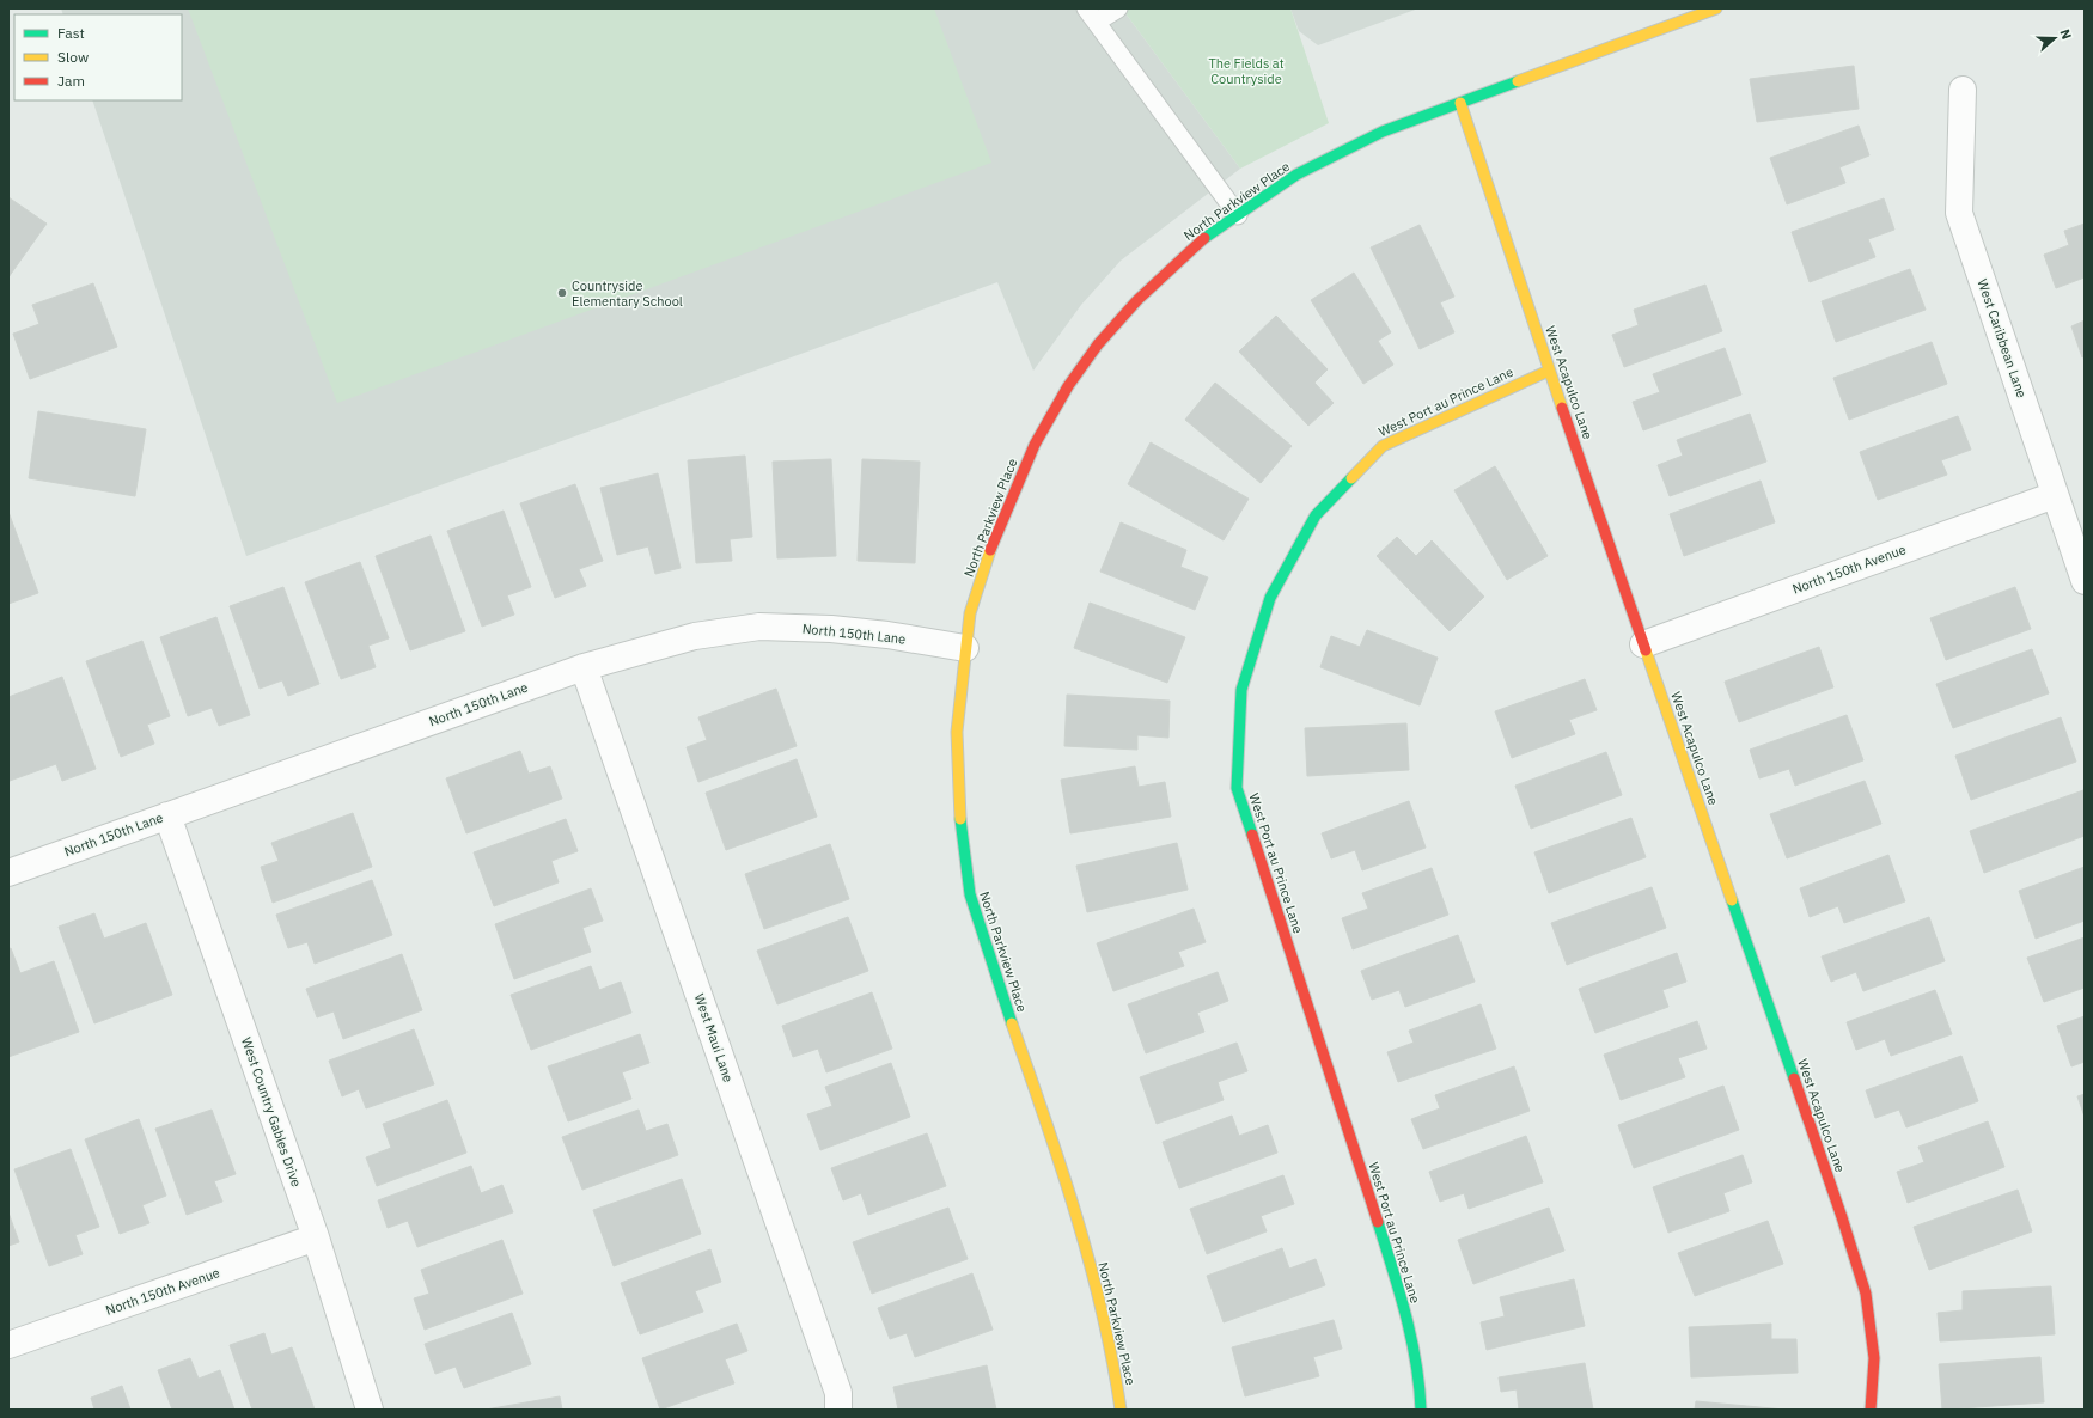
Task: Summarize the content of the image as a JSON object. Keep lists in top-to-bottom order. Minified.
{"streets":{"street":["North Parkview Place","West Caribbean Lane","West Acapulco Lane","West Port au Prince Lane","North 150th Avenue","North 150th Lane","West Maui Lane","West Country Gables Drive"]},"crossings":[["North Parkview Place","West Acapulco Lane"],["North Parkview Place","North 150th Lane"],["West Caribbean Lane","North 150th Avenue"],["West Acapulco Lane","West Port au Prince Lane"],["West Acapulco Lane","North 150th Avenue"],["North 150th Avenue","West Country Gables Drive"],["North 150th Lane","West Maui Lane"],["North 150th Lane","West Country Gables Drive"]],"parks":["The Fields at Countryside"],"places":["Countryside Elementary School"],"legend":["Fast","Slow","Jam"],"north":"right"}
